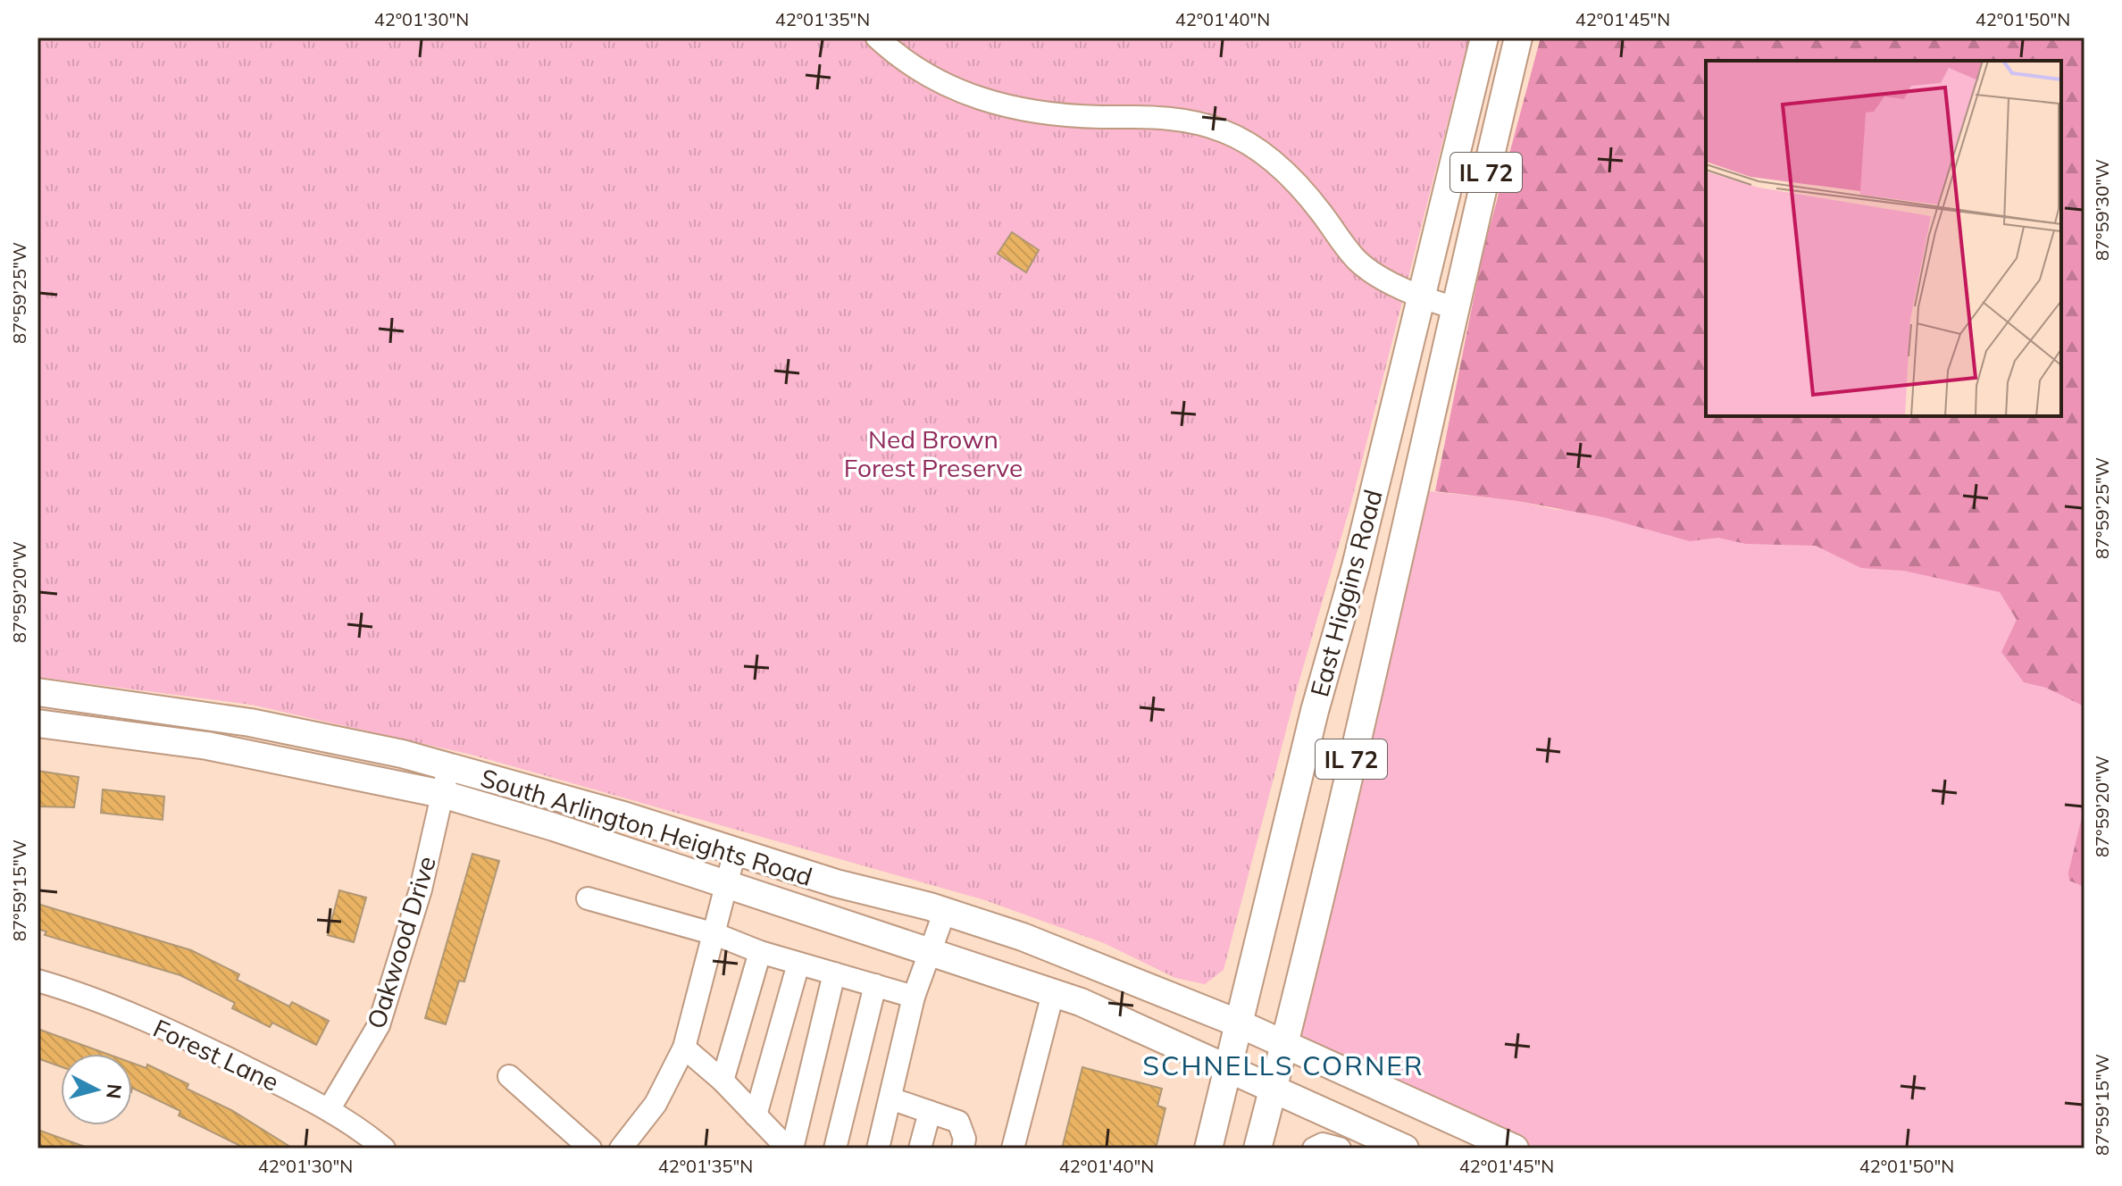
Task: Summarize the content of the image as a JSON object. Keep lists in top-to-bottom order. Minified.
{"streets":{"main road":["IL 72","East Higgins Road","South Arlington Heights Road"],"street":["Oakwood Drive","Forest Lane"]},"crossings":[["East Higgins Road","South Arlington Heights Road"],["South Arlington Heights Road","Oakwood Drive"],["Oakwood Drive","Forest Lane"]],"districts":["SCHNELLS CORNER"],"parks":["Ned Brown Forest Preserve"],"north":"right","coordinates":["42°01'30\"N","42°01'35\"N","42°01'40\"N","42°01'45\"N","42°01'50\"N","87°59'30\"W","87°59'25\"W","87°59'20\"W","87°59'15\"W"]}
